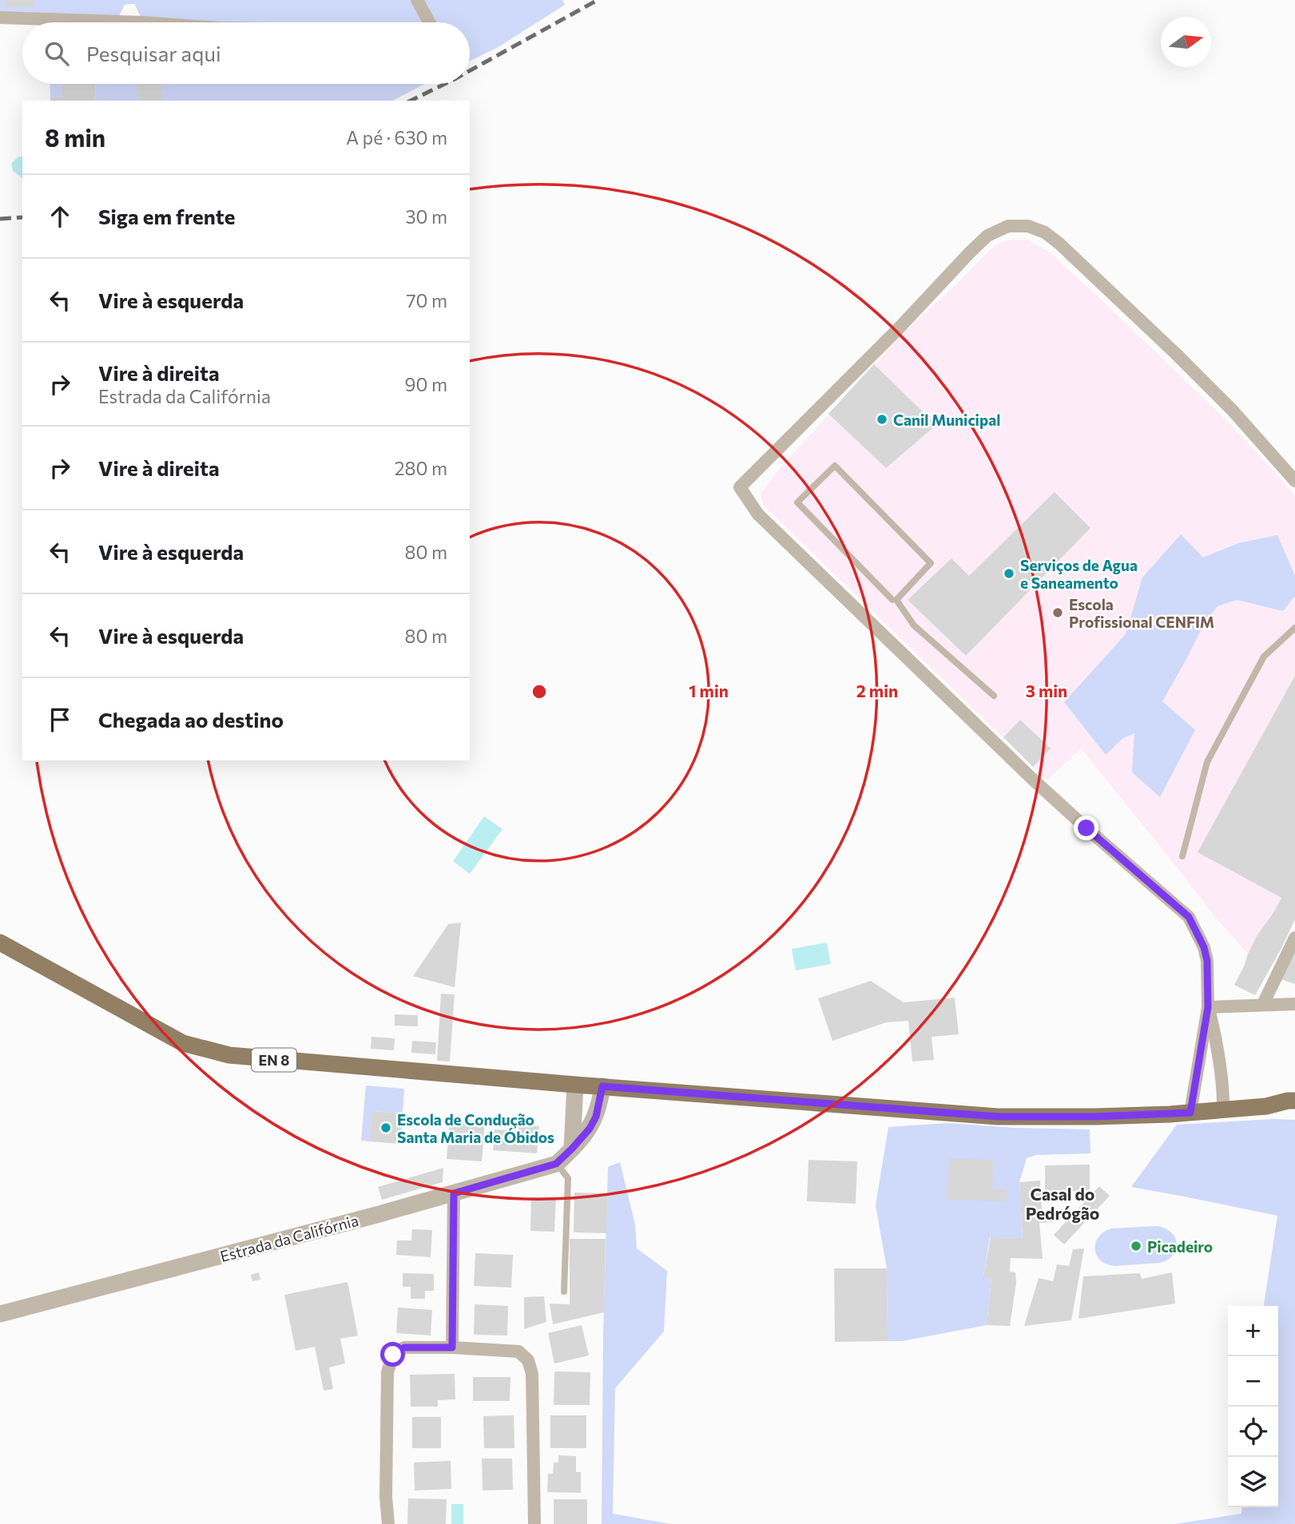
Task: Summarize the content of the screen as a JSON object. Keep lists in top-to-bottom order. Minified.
{"streets":{"main road":["EN 8"],"street":["Estrada da Califórnia"]},"crossings":[["EN 8","Estrada da Califórnia"]],"districts":["Casal do Pedrógão"],"places":["Canil Municipal","Serviços de Agua e Saneamento","Escola Profissional CENFIM","Escola de Condução Santa Maria de Óbidos","Picadeiro"],"north":"right","page":{"search":"Pesquisar aqui","heading":["8 min","A pé · 630 m"],"list":[["Siga em frente","30 m"],["Vire à esquerda","70 m"],["Vire à direita","Estrada da Califórnia","90 m"],["Vire à direita","280 m"],["Vire à esquerda","80 m"],["Vire à esquerda","80 m"],"Chegada ao destino"],"map_buttons":["+","−"]},"rings":["1 min","2 min","3 min"]}
